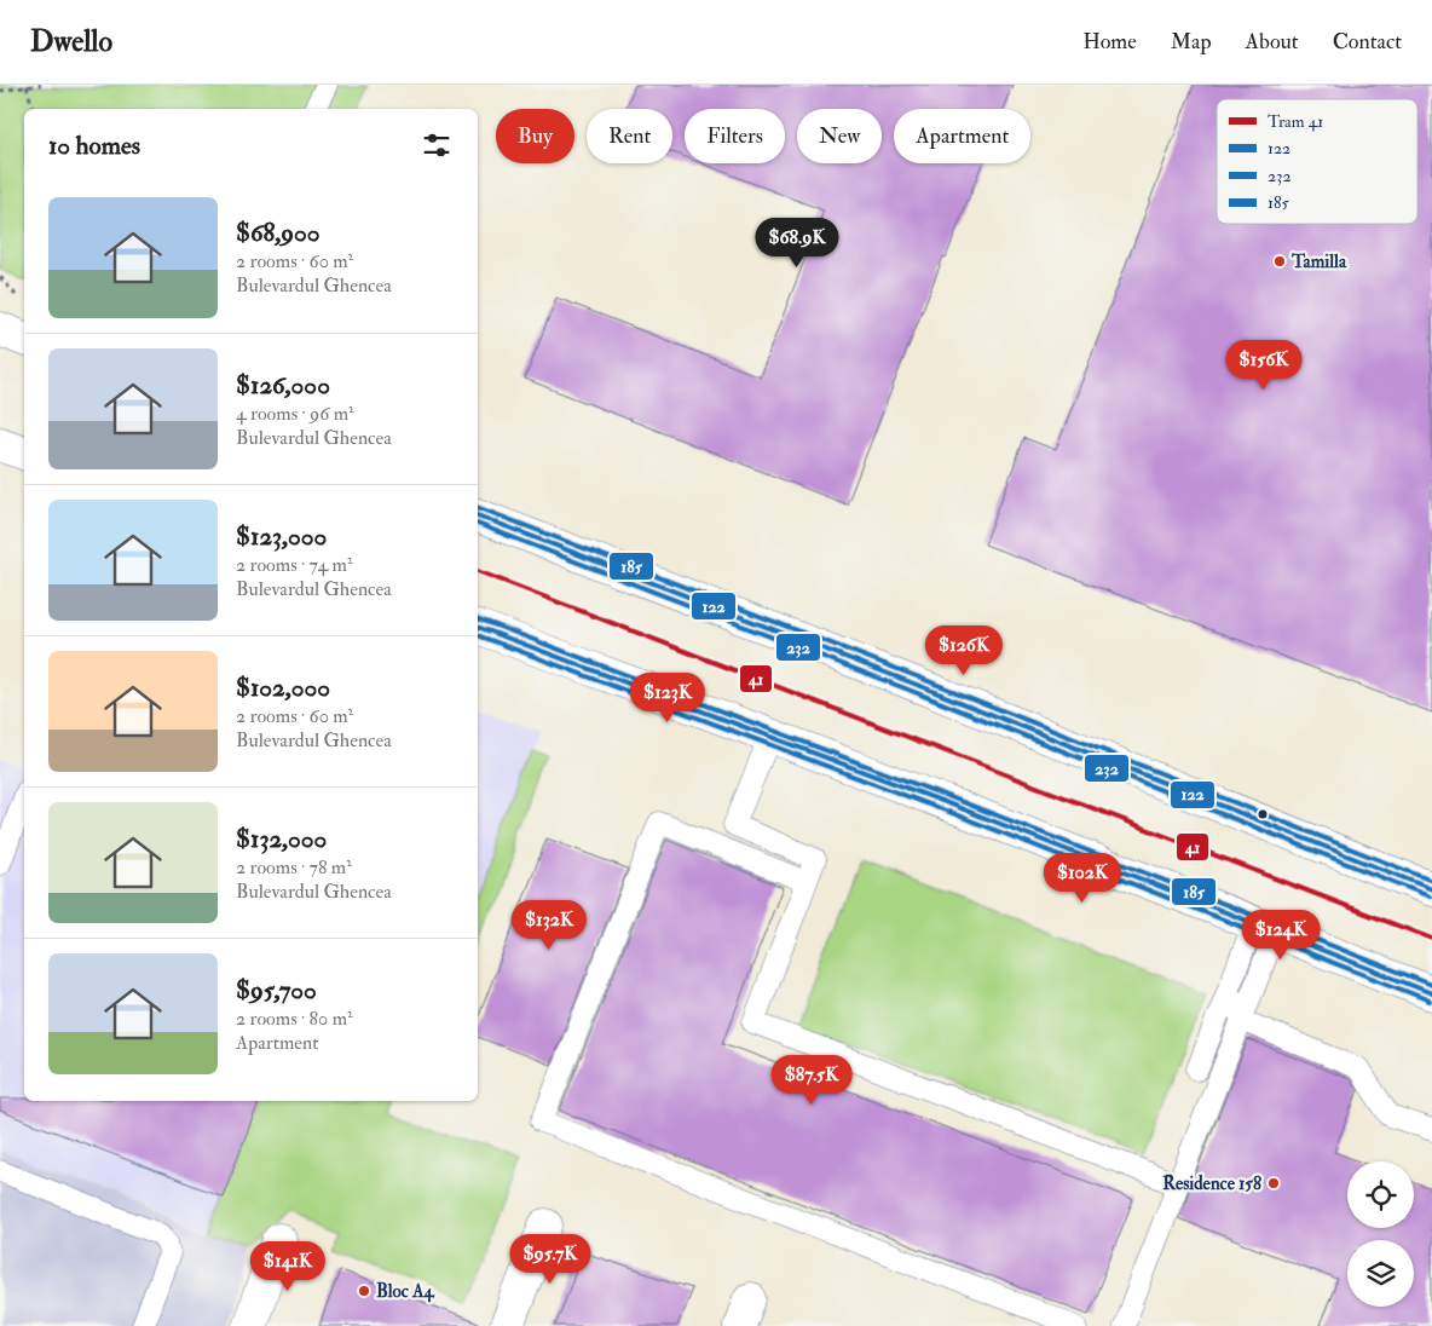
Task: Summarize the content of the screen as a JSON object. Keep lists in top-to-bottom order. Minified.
{"places":["Tamilla","Residence 158","Bloc A4"],"lines":["transit line 185","transit line 122","transit line 232","tram line 41"],"legend":["Tram 41","122","232","185"],"page":{"header":"Dwello","nav":["Home","Map","About","Contact"],"chip":["Buy","Rent","Filters","New","Apartment"],"heading":"10 homes","list":[{"name":"$68,900","note":"2 rooms · 60 m² · Bulevardul Ghencea"},{"name":"$126,000","note":"4 rooms · 96 m² · Bulevardul Ghencea"},{"name":"$123,000","note":"2 rooms · 74 m² · Bulevardul Ghencea"},{"name":"$102,000","note":"2 rooms · 60 m² · Bulevardul Ghencea"},{"name":"$132,000","note":"2 rooms · 78 m² · Bulevardul Ghencea"},{"name":"$95,700","note":"2 rooms · 80 m² · Apartment"}],"price":["$68.9K","$156K","$126K","$123K","$102K","$132K","$124K","$87.5K","$95.7K","$141K"]}}
